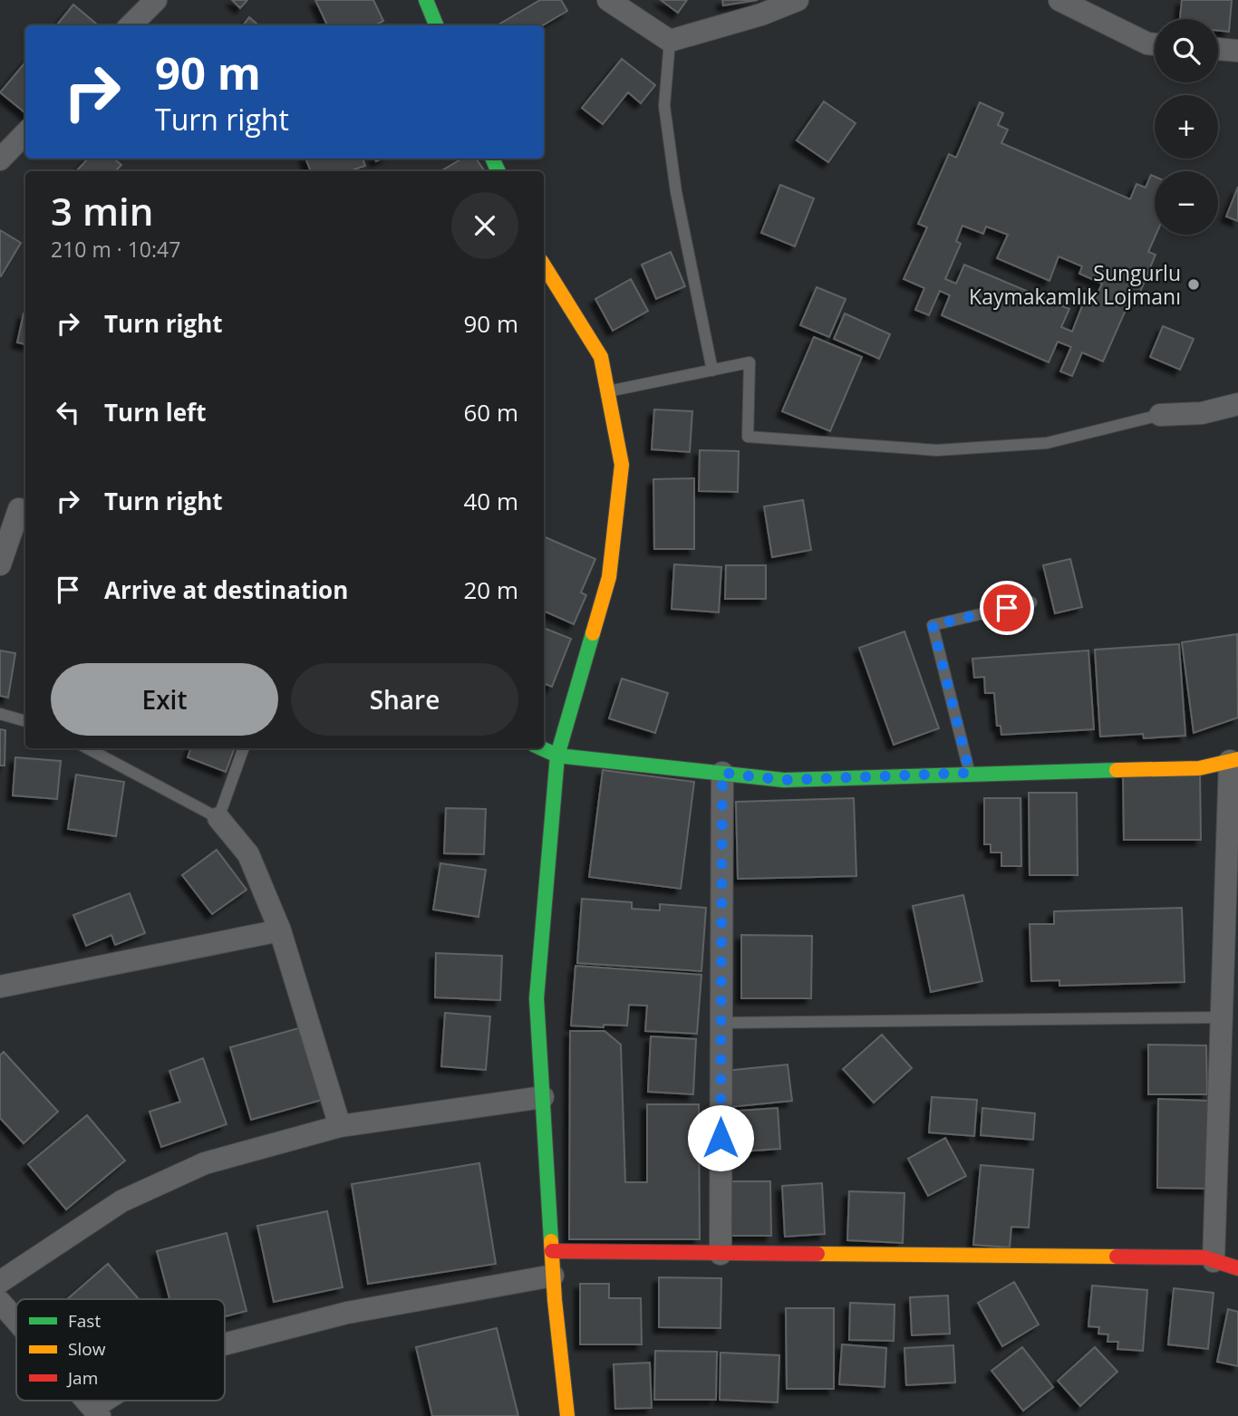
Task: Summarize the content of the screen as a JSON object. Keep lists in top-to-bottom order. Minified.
{"places":["Sungurlu Kaymakamlık Lojmanı"],"legend":["Fast","Slow","Jam"],"page":{"map_buttons":["+","−"],"turn":["90 m","Turn right"],"heading":["3 min","210 m · 10:47"],"list":[{"name":"Turn right","value":"90 m"},{"name":"Turn left","value":"60 m"},{"name":"Turn right","value":"40 m"},{"name":"Arrive at destination","value":"20 m"}],"buttons":["Exit","Share"]}}
